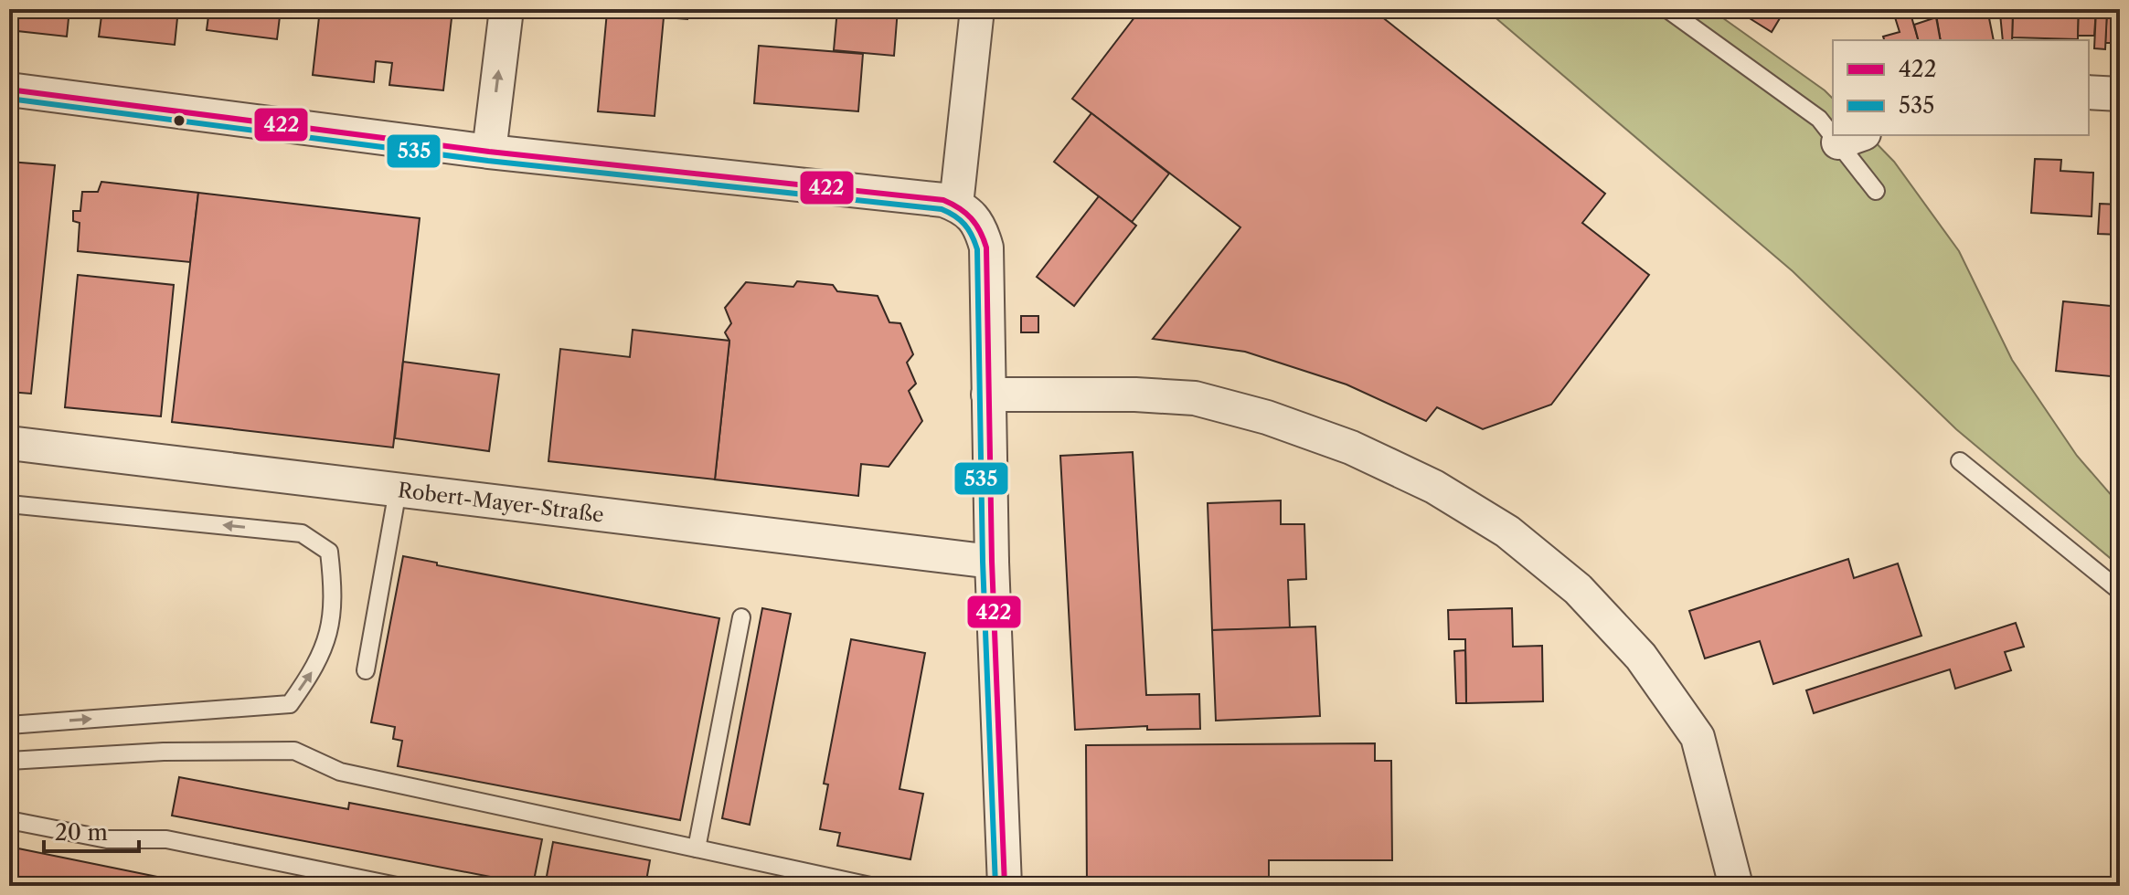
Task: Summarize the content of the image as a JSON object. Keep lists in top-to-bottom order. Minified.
{"streets":{"street":["Robert-Mayer-Straße"]},"lines":["transit line 422","transit line 535"],"legend":["422","535"],"scale_bar":"20 m"}
